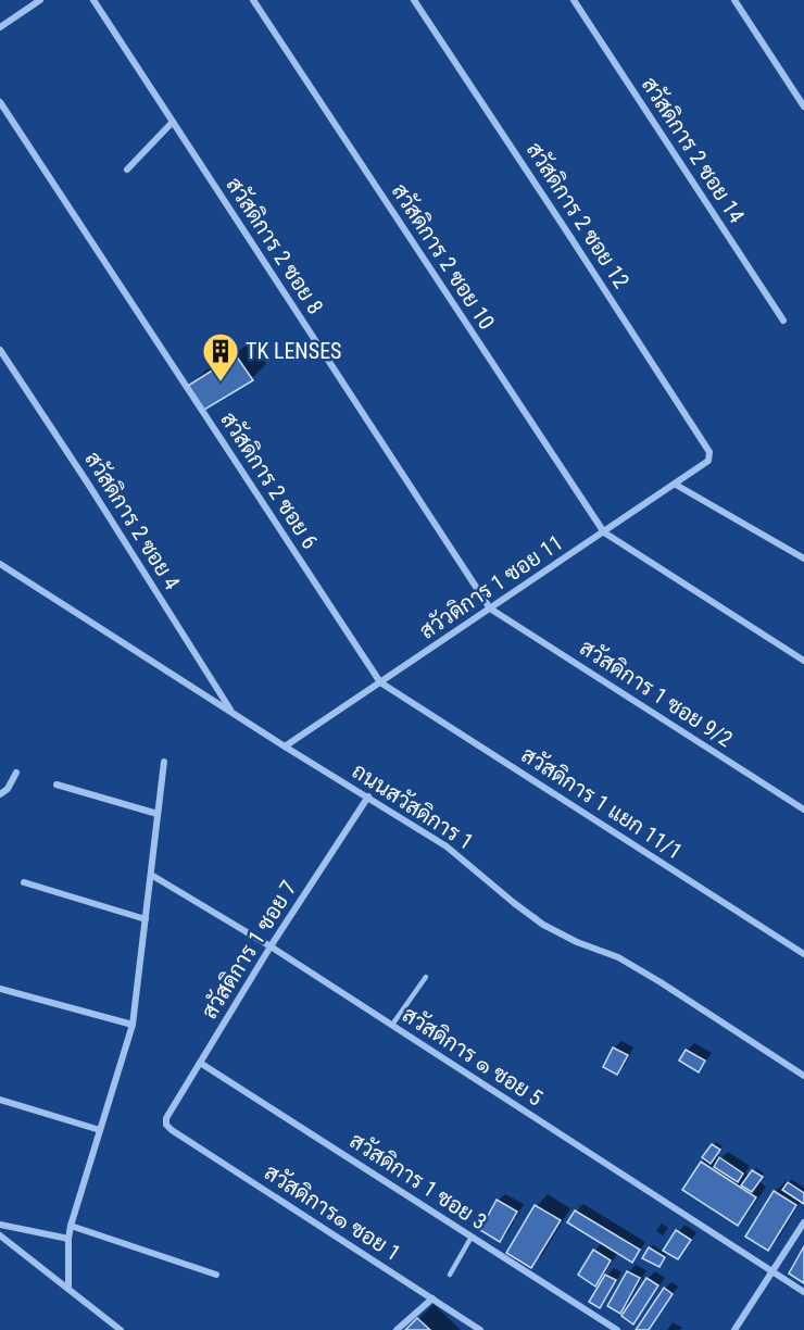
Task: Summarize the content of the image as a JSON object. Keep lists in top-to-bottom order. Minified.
{"streets":{"street":["สวัสดิการ 2 ซอย 14","สวัสดิการ 2 ซอย 12","สวัสดิการ 2 ซอย 8","สวัสดิการ 2 ซอย 10","สวัสดิการ 2 ซอย 6","สวัสดิการ 2 ซอย 4","สวัวดิการ 1 ซอย 11","สวัสดิการ 1 ซอย 9/2","สวัสดิการ 1 แยก 11/1","ถนนสวัสดิการ 1","สวัสดิการ 1 ซอย 7","สวัสดิการ ๑ ซอย 5","สวัสดิการ 1 ซอย 3","สวัสดิการ๑ ซอย 1"]},"crossings":[["สวัสดิการ 2 ซอย 12","สวัวดิการ 1 ซอย 11"],["สวัสดิการ 2 ซอย 8","สวัวดิการ 1 ซอย 11"],["สวัสดิการ 2 ซอย 8","สวัสดิการ 1 ซอย 9/2"],["สวัสดิการ 2 ซอย 10","สวัวดิการ 1 ซอย 11"],["สวัสดิการ 2 ซอย 6","สวัวดิการ 1 ซอย 11"],["สวัสดิการ 2 ซอย 6","สวัสดิการ 1 แยก 11/1"],["สวัสดิการ 2 ซอย 4","ถนนสวัสดิการ 1"],["สวัวดิการ 1 ซอย 11","สวัสดิการ 1 ซอย 9/2"],["สวัวดิการ 1 ซอย 11","สวัสดิการ 1 แยก 11/1"],["สวัวดิการ 1 ซอย 11","ถนนสวัสดิการ 1"],["ถนนสวัสดิการ 1","สวัสดิการ 1 ซอย 7"],["สวัสดิการ 1 ซอย 7","สวัสดิการ ๑ ซอย 5"],["สวัสดิการ 1 ซอย 7","สวัสดิการ 1 ซอย 3"],["สวัสดิการ 1 ซอย 7","สวัสดิการ๑ ซอย 1"]],"places":{"building":["TK LENSES"]}}
